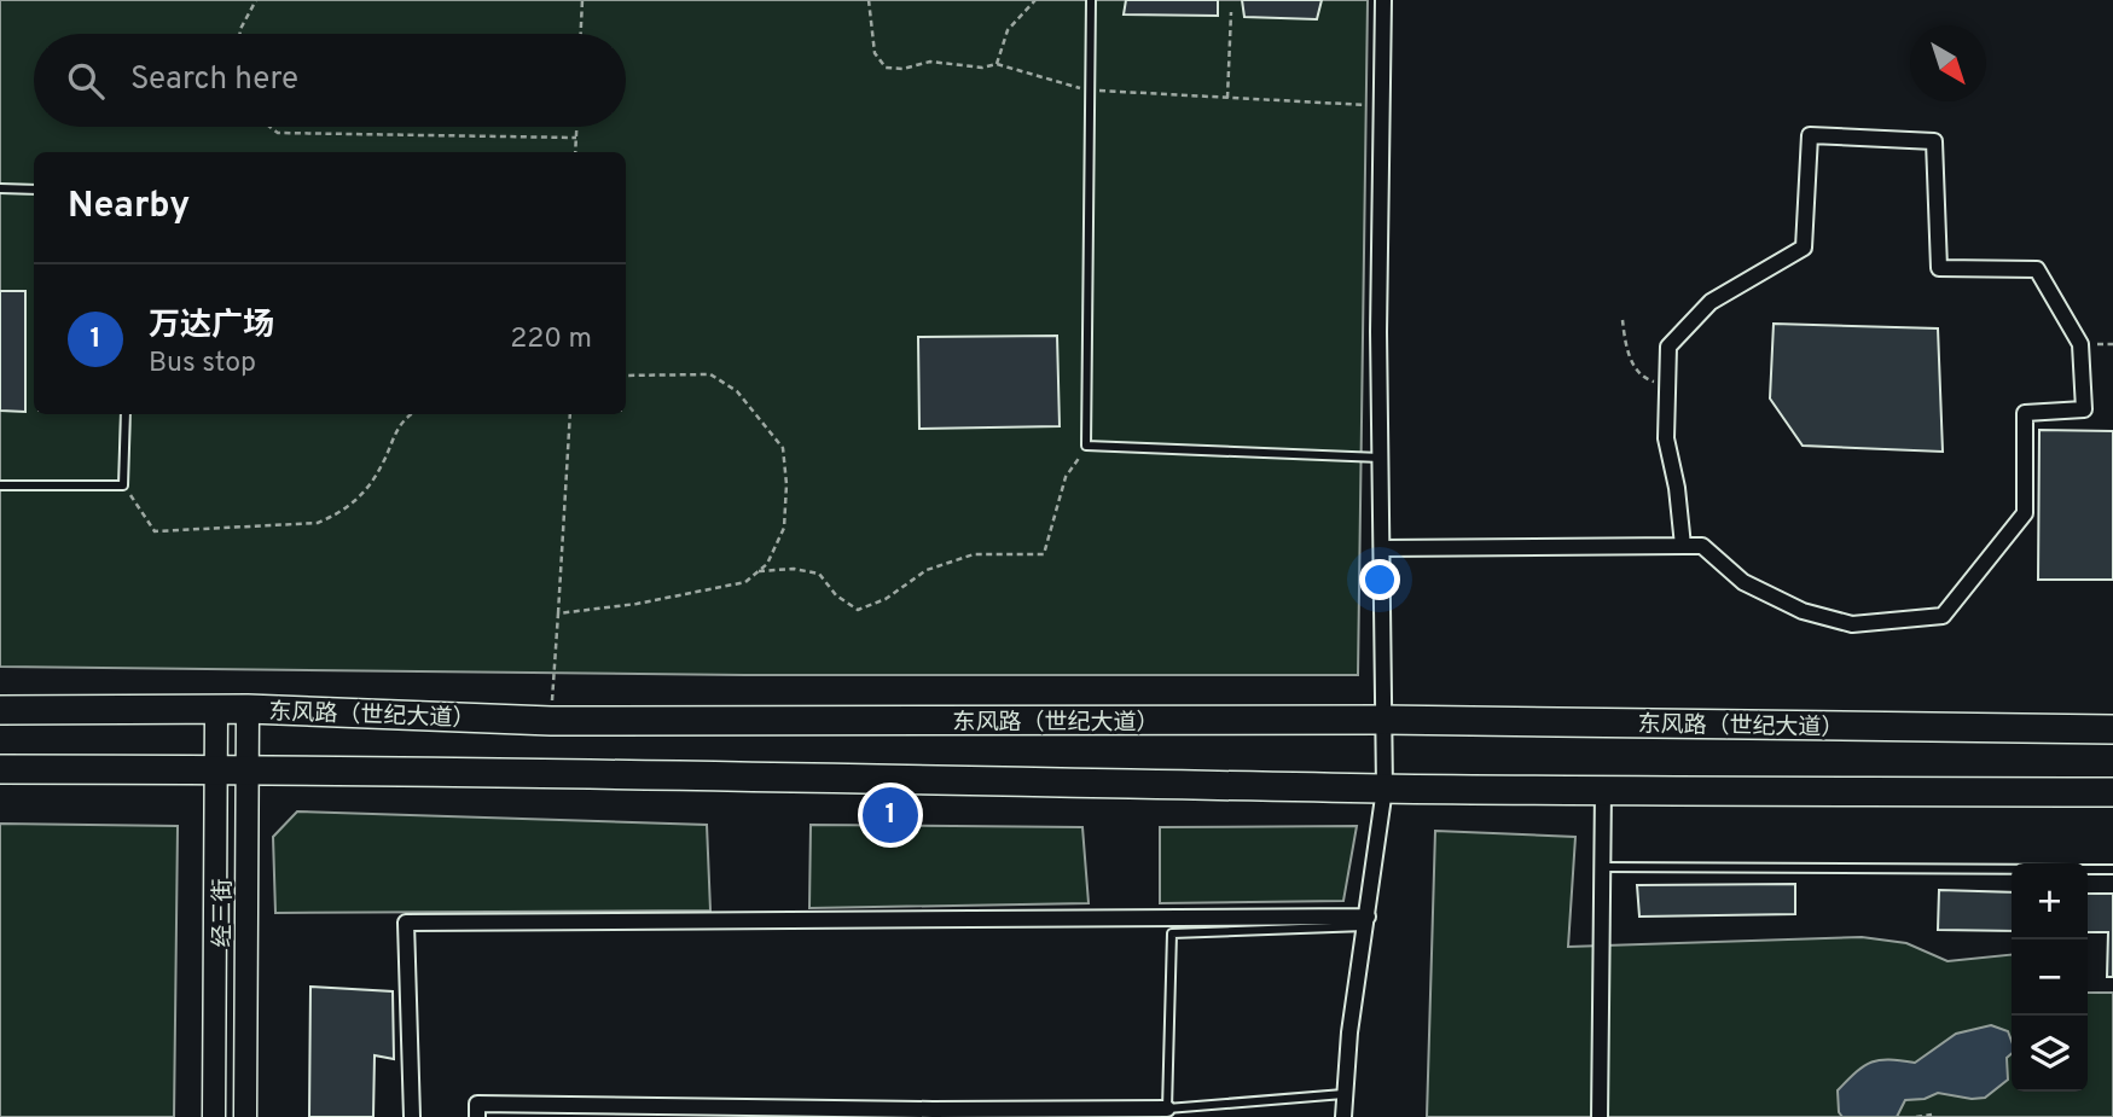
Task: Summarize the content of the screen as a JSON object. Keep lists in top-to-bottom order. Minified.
{"streets":{"highway":["东风路（世纪大道）"],"main road":["经三街"]},"crossings":[["东风路（世纪大道）","经三街"]],"north":"bottom right","page":{"search":"Search here","heading":"Nearby","list":[{"mark":"1","name":"万达广场","note":"Bus stop","value":"220 m"}],"pins":"1","map_buttons":["+","−"]}}
